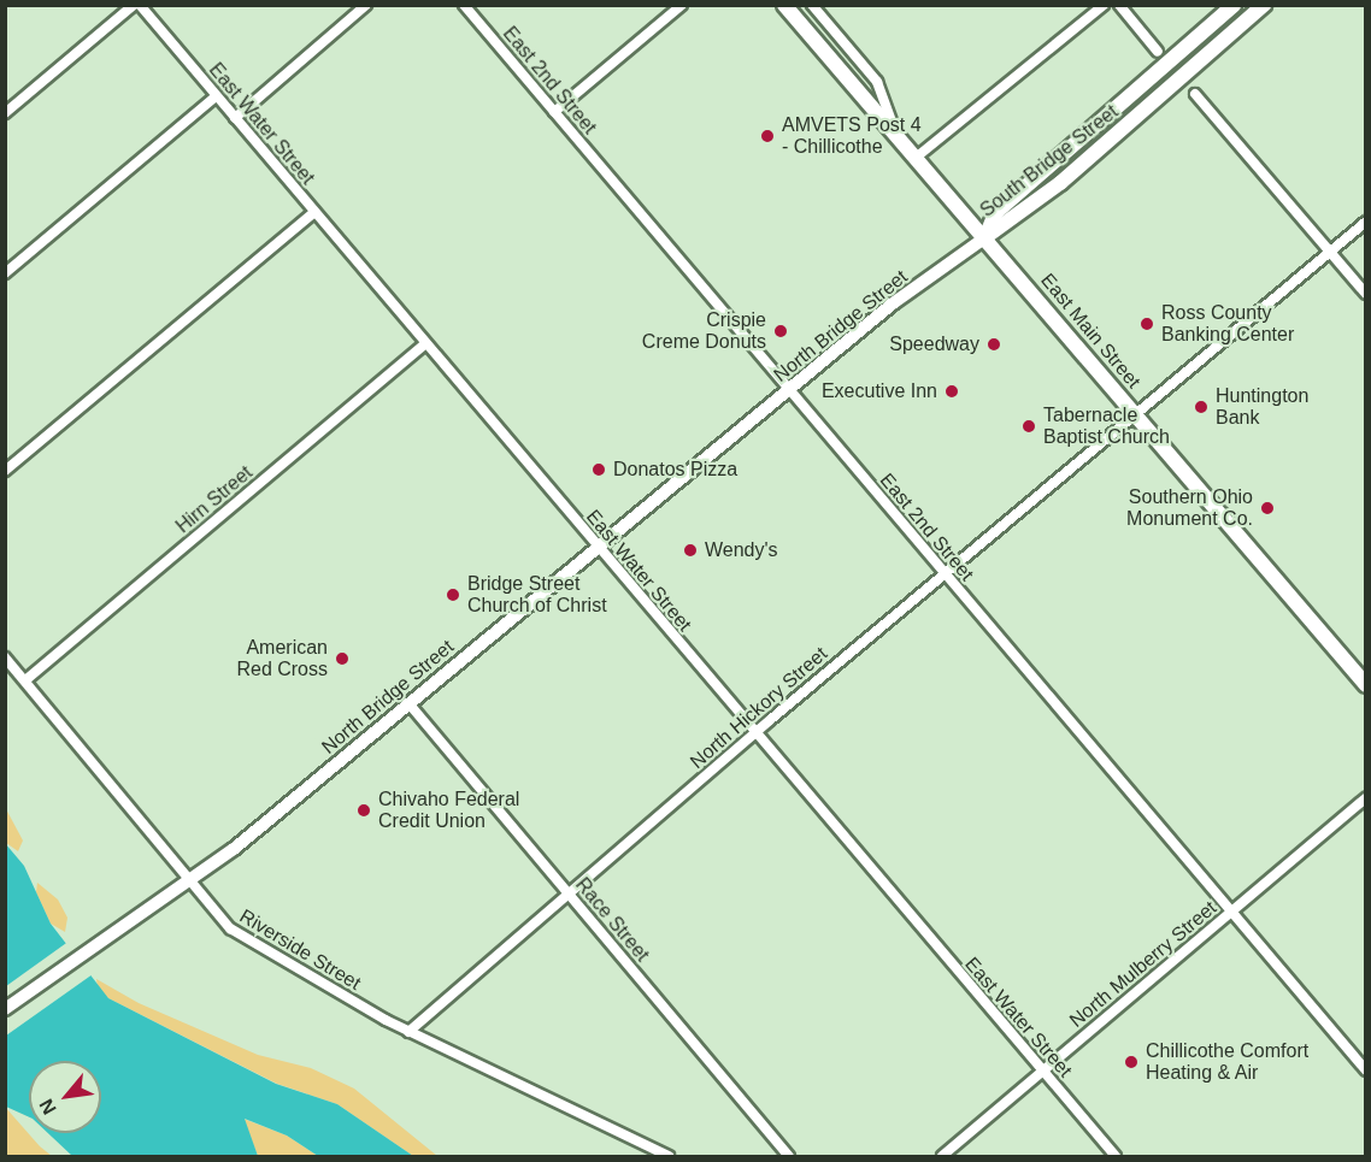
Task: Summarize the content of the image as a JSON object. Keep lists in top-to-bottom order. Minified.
{"streets":{"main road":["South Bridge Street","North Bridge Street","East Main Street"],"street":["East 2nd Street","East Water Street","Hirn Street","North Hickory Street","Race Street","Riverside Street","North Mulberry Street"]},"crossings":[["East 2nd Street","North Bridge Street"],["East 2nd Street","North Hickory Street"],["East 2nd Street","North Mulberry Street"],["East Water Street","North Bridge Street"],["East Water Street","Hirn Street"],["East Water Street","North Hickory Street"],["East Water Street","North Mulberry Street"],["South Bridge Street","North Bridge Street"],["South Bridge Street","East Main Street"],["North Bridge Street","East Main Street"],["North Bridge Street","Race Street"],["North Bridge Street","Riverside Street"],["East Main Street","North Hickory Street"],["Hirn Street","Riverside Street"],["North Hickory Street","Race Street"],["North Hickory Street","Riverside Street"]],"places":["AMVETS Post 4 - Chillicothe","Ross County Banking Center","Crispie Creme Donuts","Speedway","Executive Inn","Huntington Bank","Tabernacle Baptist Church","Donatos Pizza","Southern Ohio Monument Co.","Wendy's","Bridge Street Church of Christ","American Red Cross","Chivaho Federal Credit Union","Chillicothe Comfort Heating & Air"],"north":"bottom left"}
